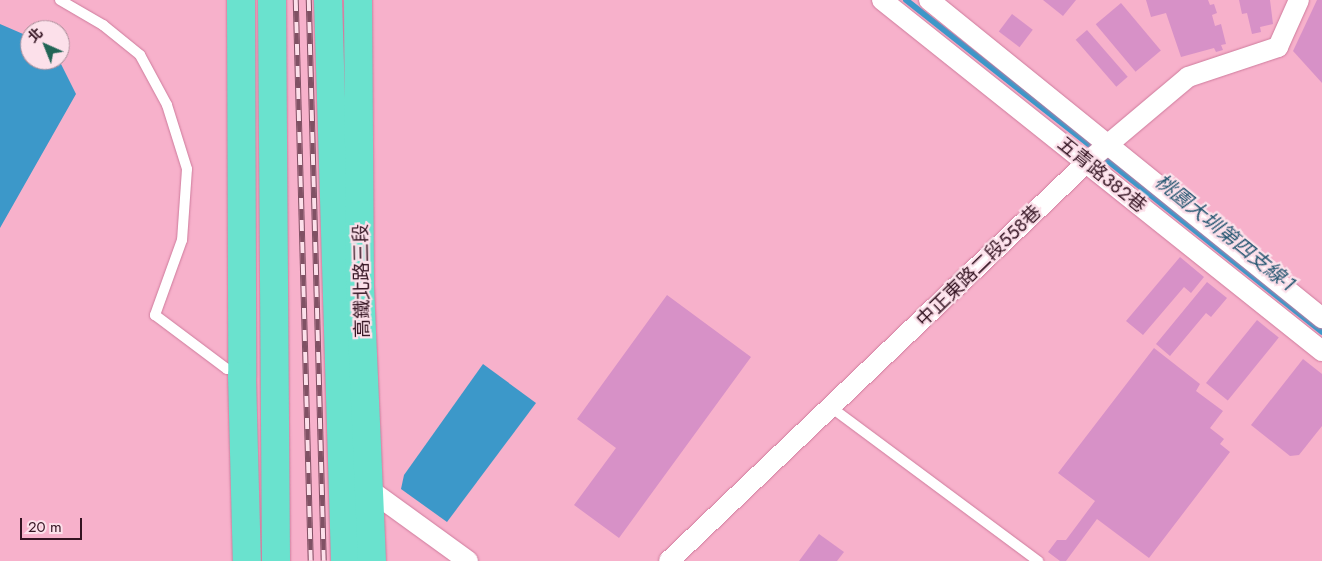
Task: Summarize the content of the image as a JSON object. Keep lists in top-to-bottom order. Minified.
{"streets":{"main road":["高鐵北路三段"],"street":["五青路382巷","中正東路二段558巷"]},"crossings":[["五青路382巷","中正東路二段558巷"]],"water":["桃園大圳第四支線-1"],"scale_bar":"20 m","north":"top left"}
